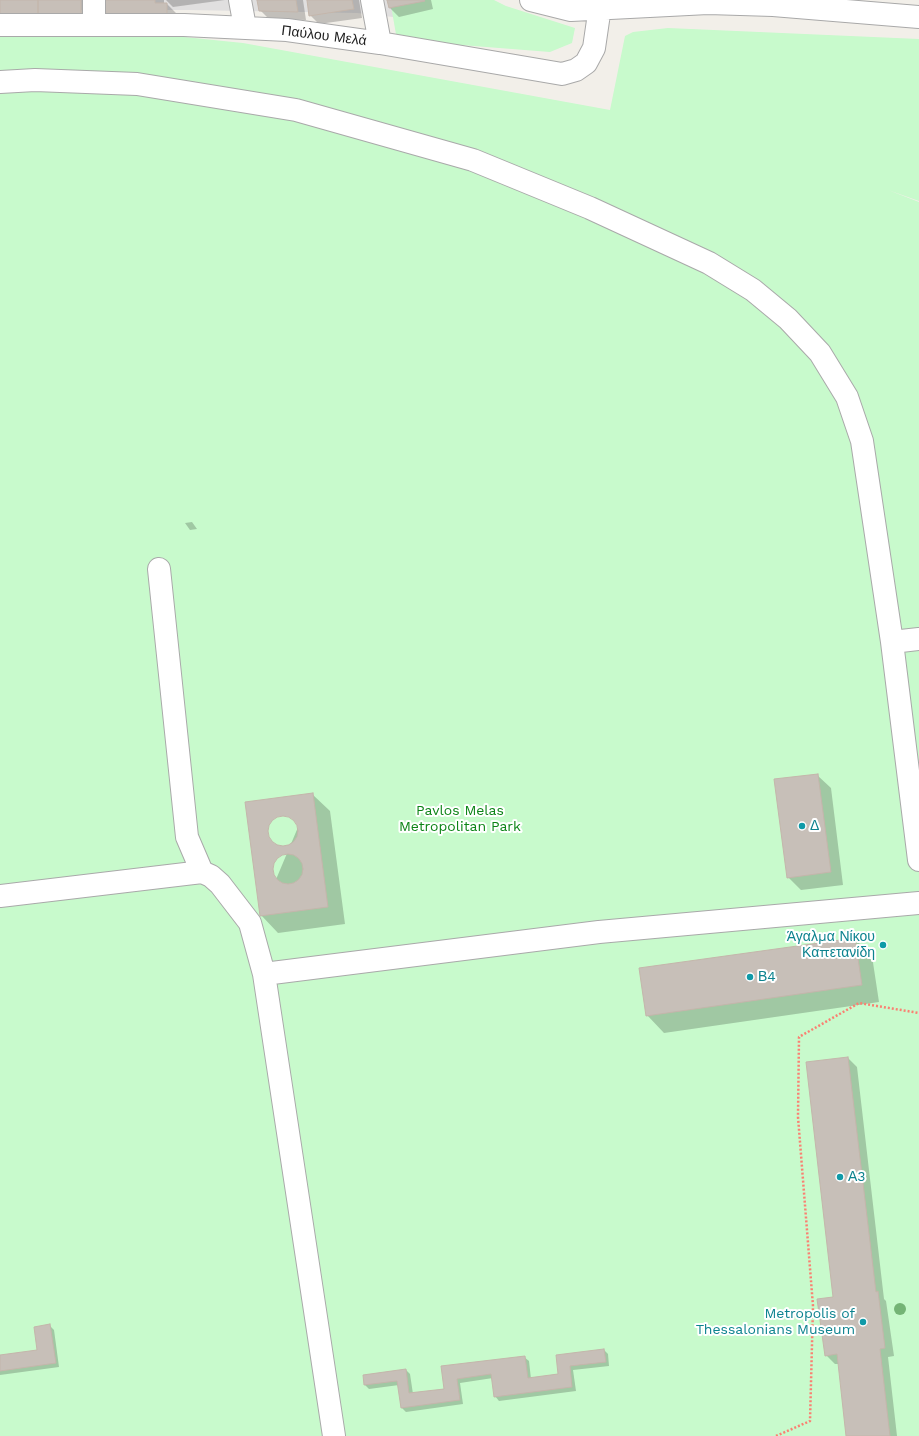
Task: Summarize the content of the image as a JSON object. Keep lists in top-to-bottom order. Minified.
{"streets":{"street":["Παύλου Μελά"]},"parks":["Pavlos Melas Metropolitan Park"],"places":["Δ","Άγαλμα Νίκου Καπετανίδη","Β4","Α3","Metropolis of Thessalonians Museum"]}
